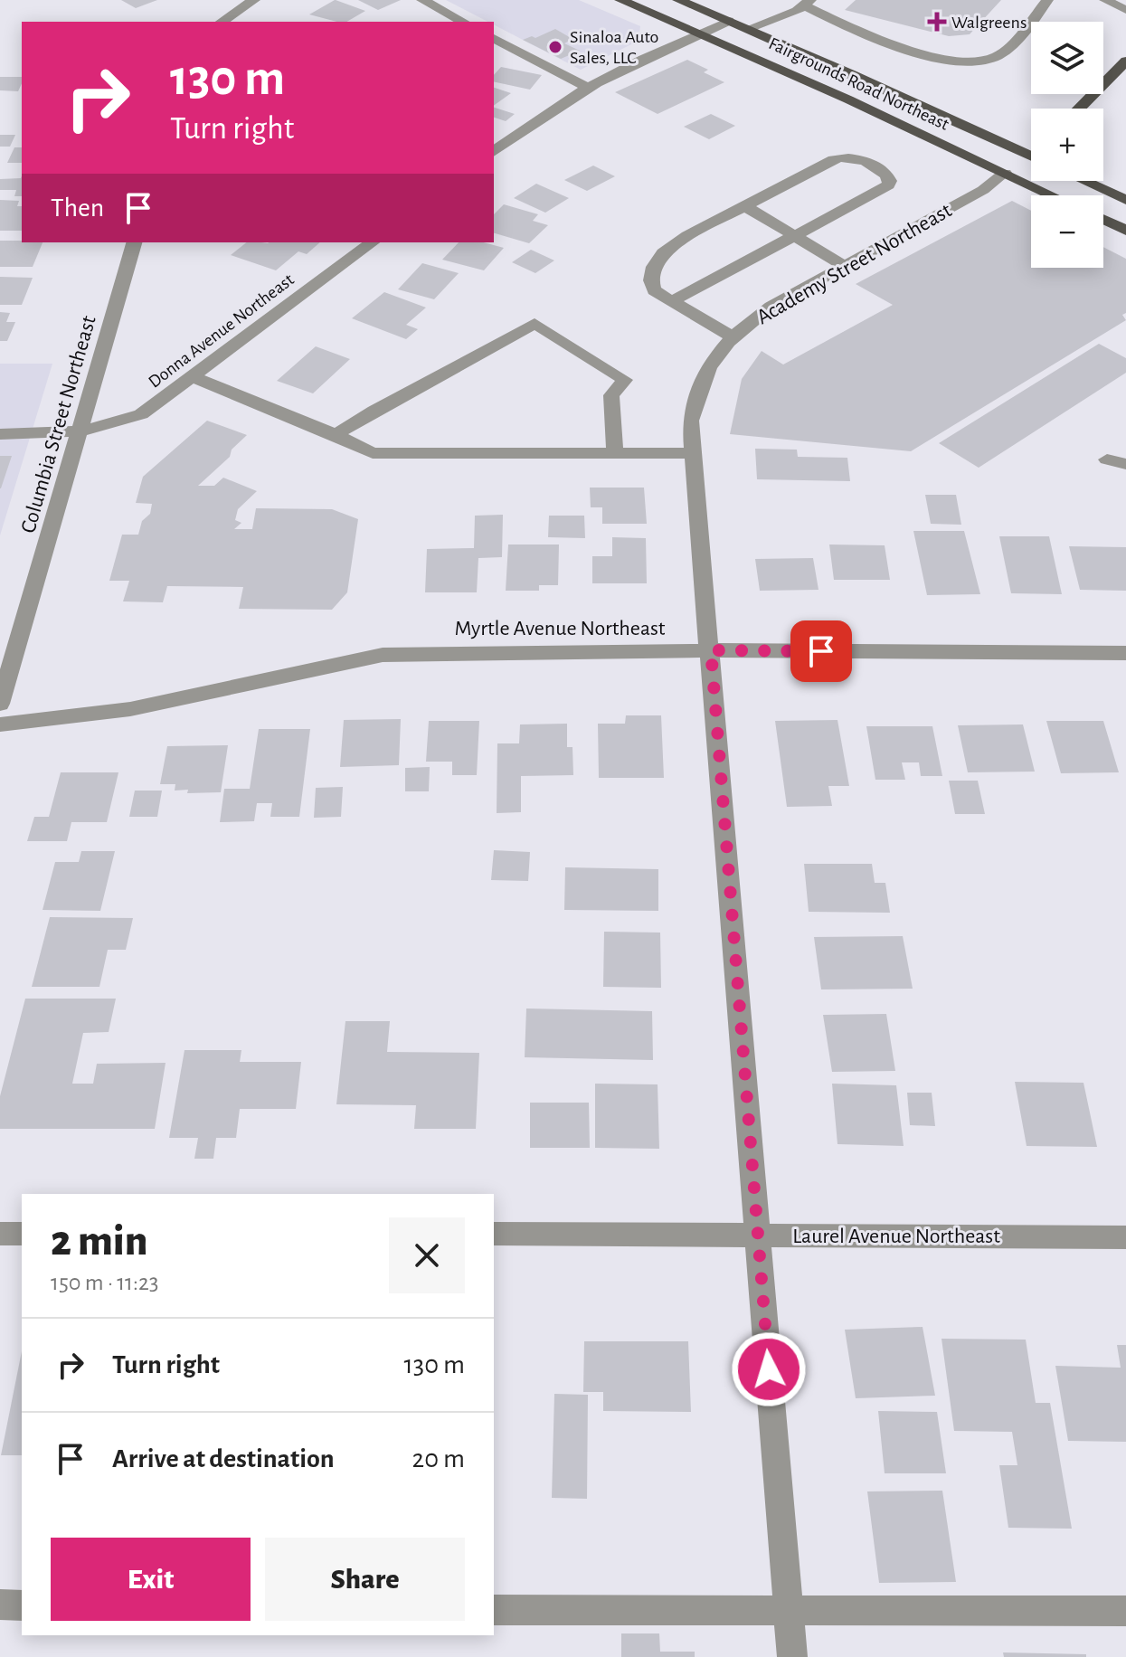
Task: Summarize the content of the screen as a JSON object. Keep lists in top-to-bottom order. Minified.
{"streets":{"main road":["Fairgrounds Road Northeast"],"street":["Academy Street Northeast","Donna Avenue Northeast","Columbia Street Northeast","Myrtle Avenue Northeast","Laurel Avenue Northeast"]},"crossings":[["Fairgrounds Road Northeast","Academy Street Northeast"],["Academy Street Northeast","Myrtle Avenue Northeast"],["Academy Street Northeast","Laurel Avenue Northeast"],["Donna Avenue Northeast","Columbia Street Northeast"]],"places":{"health":["Walgreens"],"other":["Sinaloa Auto Sales, LLC"]},"page":{"map_buttons":["+","−"],"turn":["130 m","Turn right"],"then":"Then","heading":["2 min","150 m · 11:23"],"list":[{"name":"Turn right","value":"130 m"},{"name":"Arrive at destination","value":"20 m"}],"buttons":["Exit","Share"]}}
